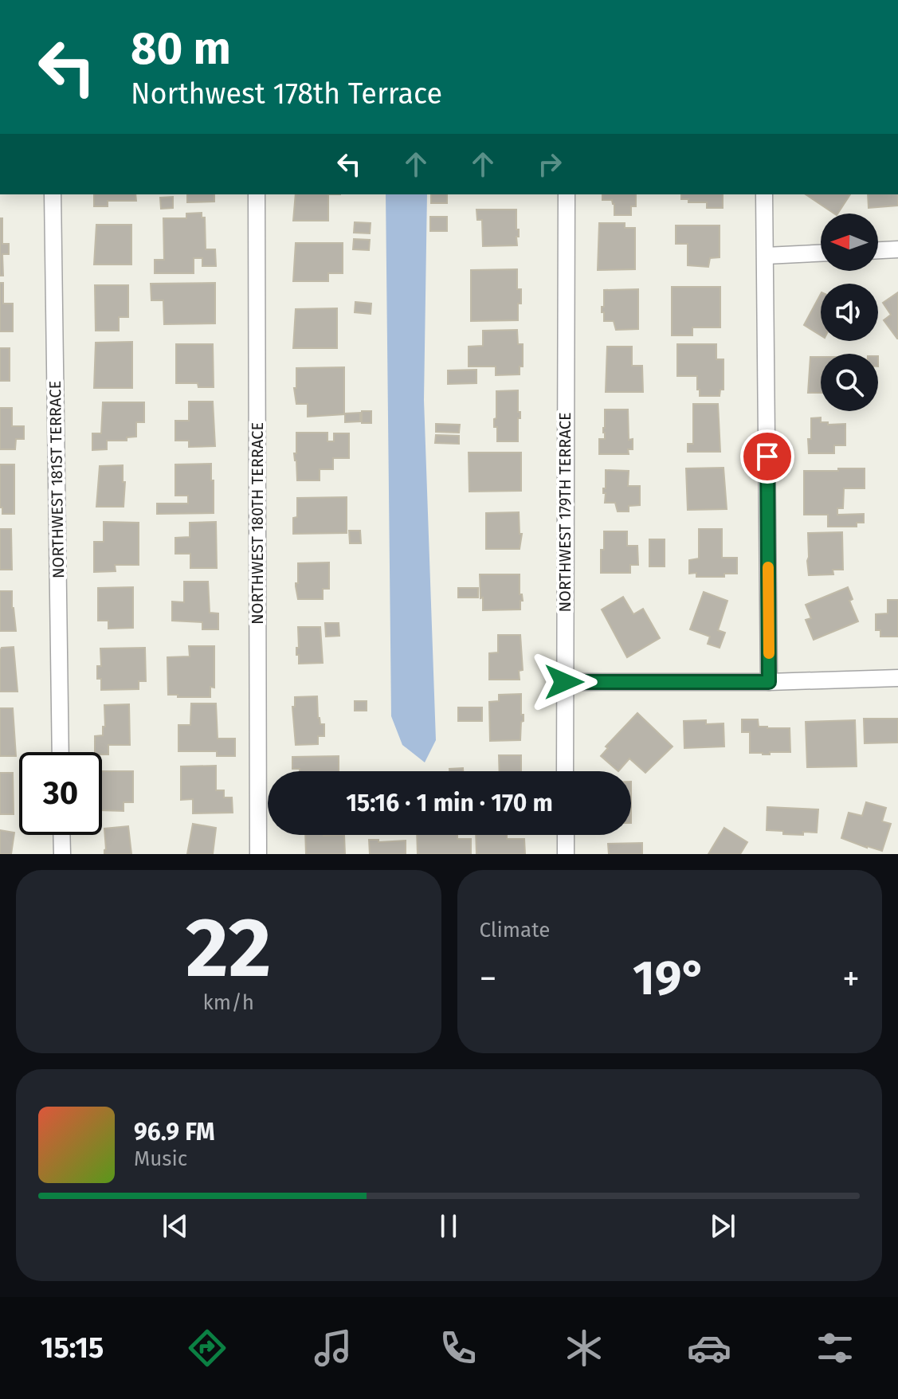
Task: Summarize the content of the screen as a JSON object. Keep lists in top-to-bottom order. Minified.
{"streets":{"street":["NORTHWEST 181ST TERRACE","NORTHWEST 179TH TERRACE","NORTHWEST 180TH TERRACE"]},"north":"left","page":{"turn":["80 m","Northwest 178th Terrace"],"limit":"30","trip":"15:16 · 1 min · 170 m","tile":[["22","km/h"],"Climate"],"heat":["−","19°","+"],"song":["96.9 FM","Music"],"tabs":"15:15"}}
